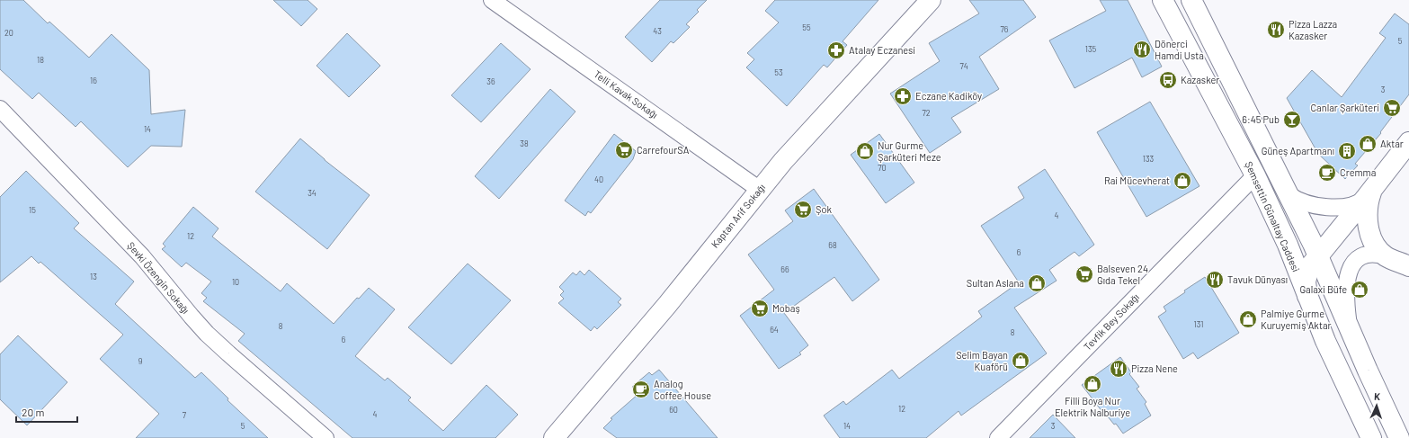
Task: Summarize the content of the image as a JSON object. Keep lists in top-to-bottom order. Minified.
{"streets":{"main road":["Kaptan Arif Sokağı","Şemsettin Günaltay Caddesi"],"street":["Telli Kavak Sokağı","Şevki Özengin Sokağı","Tevfik Bey Sokağı"]},"crossings":[["Telli Kavak Sokağı","Kaptan Arif Sokağı"],["Şemsettin Günaltay Caddesi","Tevfik Bey Sokağı"]],"places":{"restaurant":["Pizza Lazza Kazasker","Dönerci Hamdi Usta","Tavuk Dünyası","Pizza Nene"],"pharmacy":["Atalay Eczanesi","Eczane Kadiköy"],"bus stop":["Kazasker"],"supermarket":["Canlar Şarküteri","CarrefourSA","Şok","Balseven 24 Gıda Tekel","Mobaş"],"bar":["6:45 Pub"],"shop":["Aktar","Nur Gurme Şarküteri Meze","Rai Mücevherat","Sultan Aslana","Galaxi Büfe","Palmiye Gurme Kuruyemiş Aktar","Selim Bayan Kuaförü","Filli Boya Nur Elektrik Nalburiye"],"building":["Güneş Apartmanı"],"cafe":["Cremma","Analog Coffee House"]},"house_numbers":["55","76","43","20","5","135","18","74","53","16","36","3","72","14","38","133","70","40","34","15","4","12","68","6","66","13","10","131","8","64","8","6","9","12","60","4","7","5","14","3"],"scale_bar":"20 m","north":"top"}
